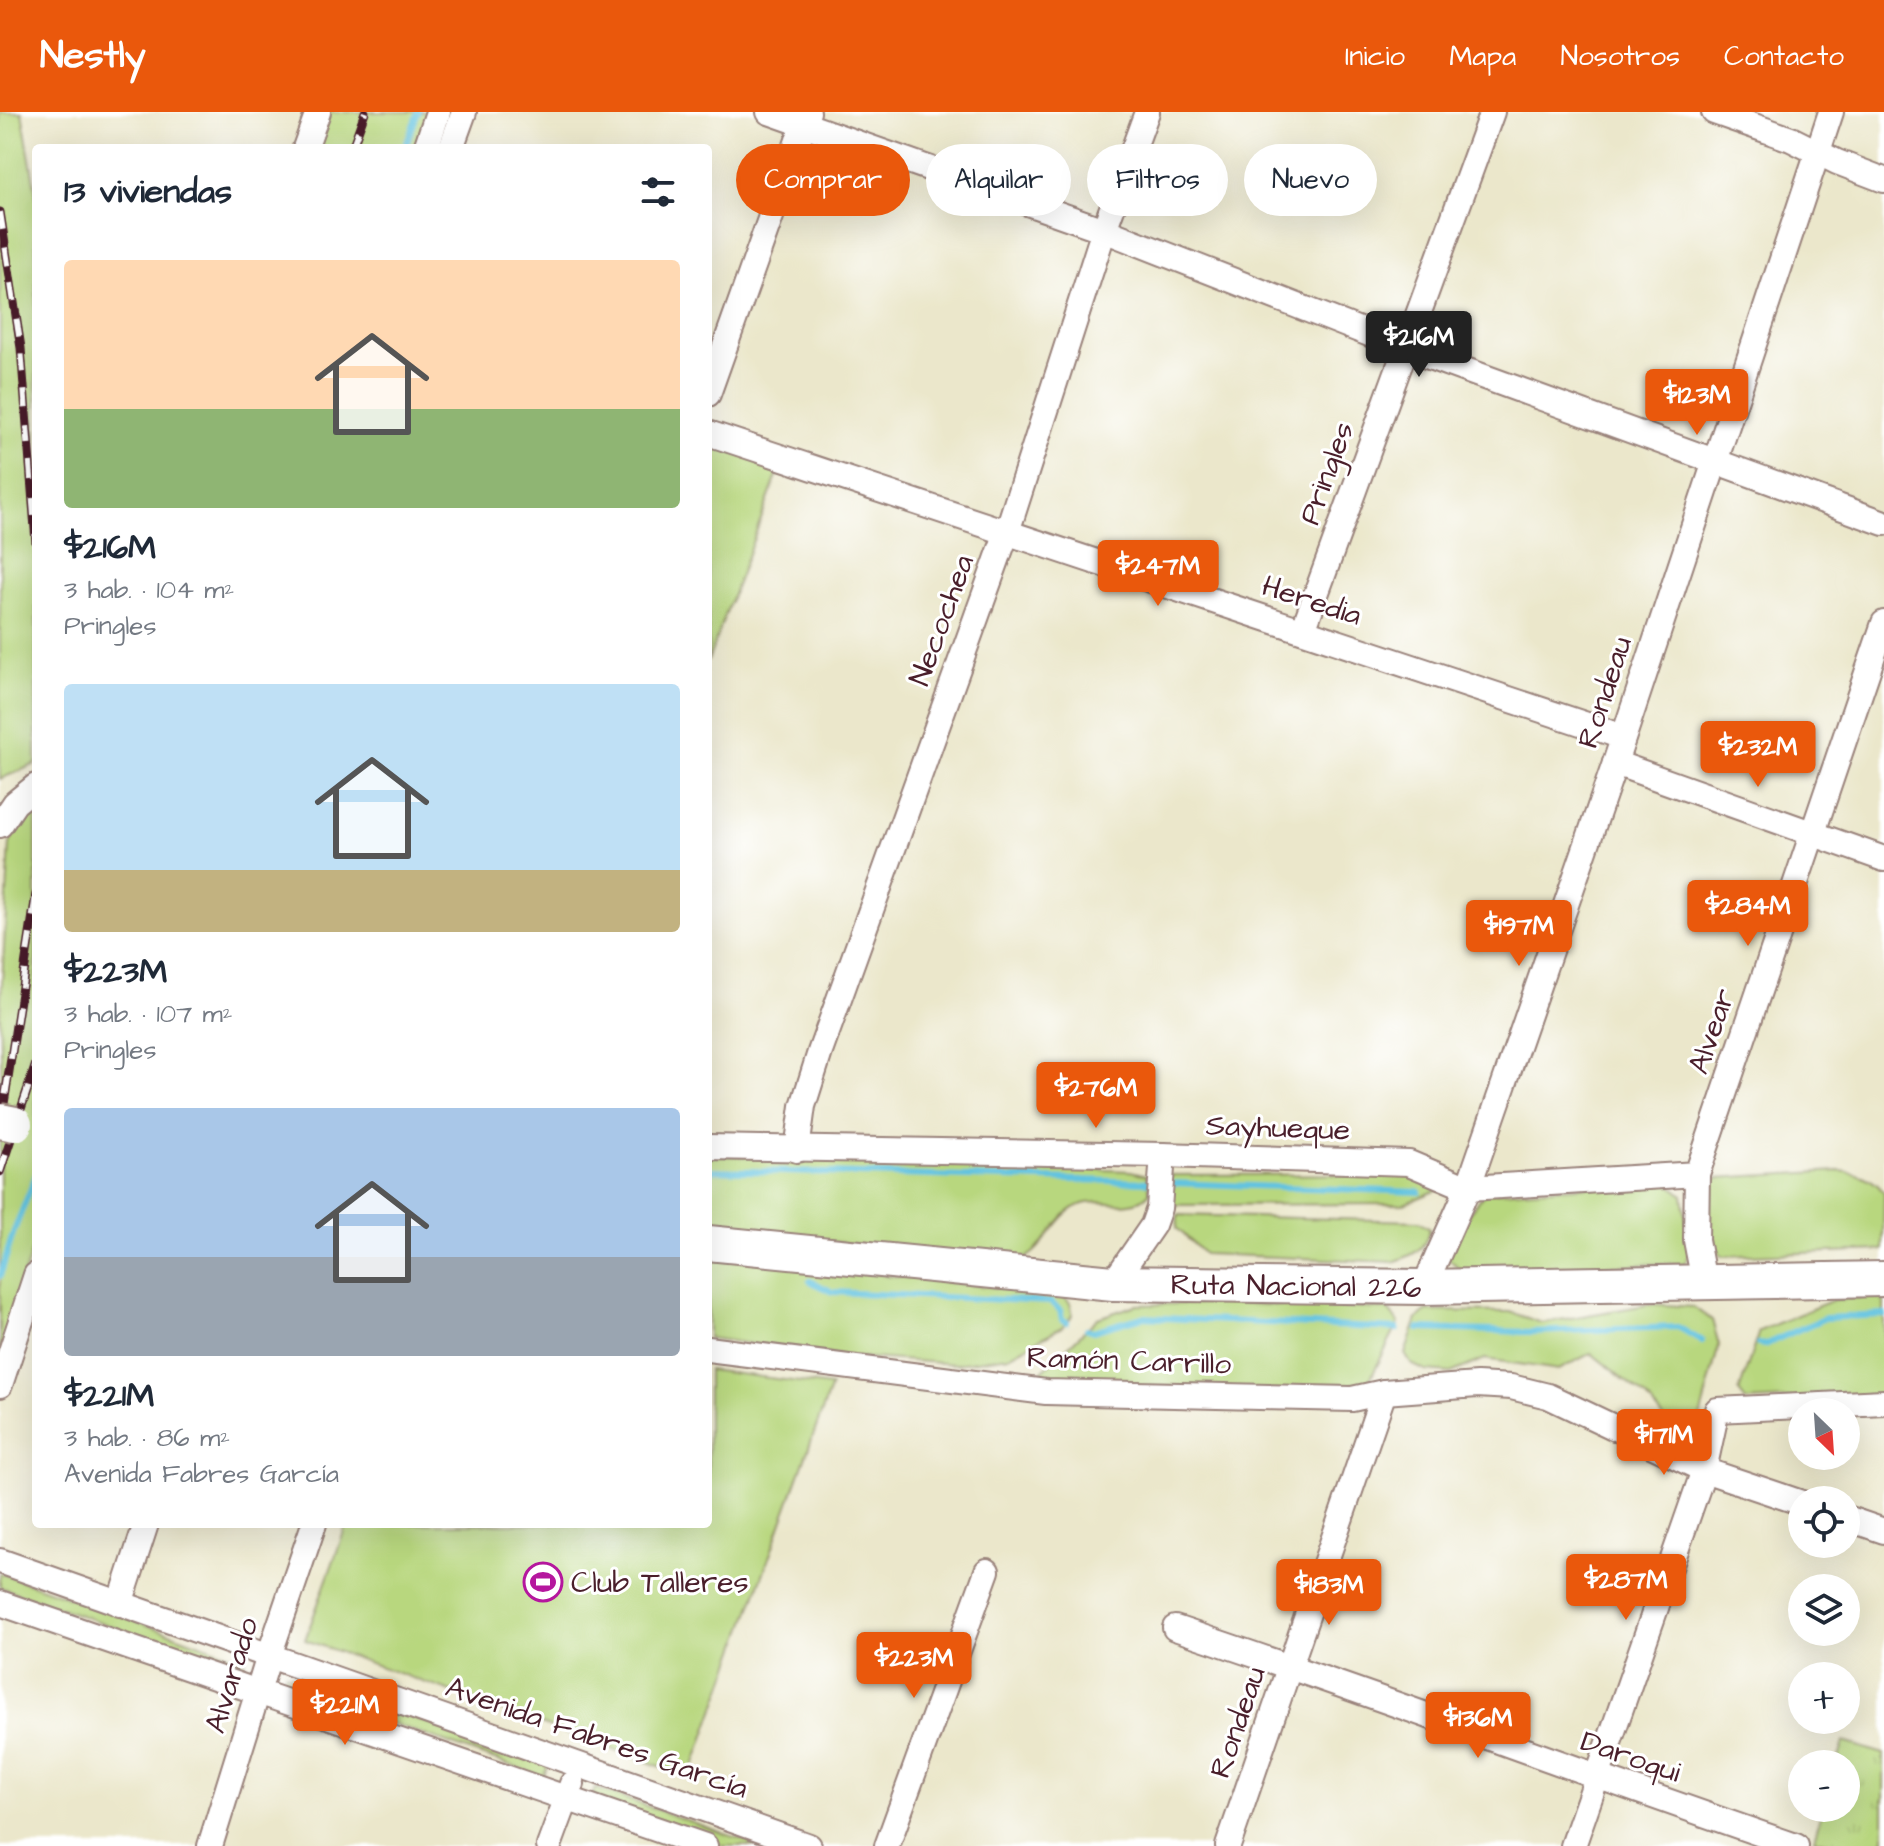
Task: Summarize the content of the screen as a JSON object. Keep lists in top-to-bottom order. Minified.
{"streets":{"highway":["Ruta Nacional 226"],"street":["Pringles","Heredia","Necochea","Rondeau","Alvear","Sayhueque","Ramón Carrillo","Alvarado","Avenida Fabres García","Daroqui"]},"crossings":[["Pringles","Heredia"],["Heredia","Necochea"],["Heredia","Rondeau"],["Necochea","Sayhueque"],["Rondeau","Sayhueque"],["Rondeau","Ruta Nacional 226"],["Rondeau","Ramón Carrillo"],["Rondeau","Daroqui"],["Alvear","Sayhueque"],["Alvear","Ruta Nacional 226"],["Alvarado","Avenida Fabres García"]],"places":{"sports":["Club Talleres"]},"north":"bottom right","page":{"header":"Nestly","nav":["Inicio","Mapa","Nosotros","Contacto"],"chip":["Comprar","Alquilar","Filtros","Nuevo"],"heading":"13 viviendas","list":[{"name":"$216M","note":"3 hab. · 104 m² · Pringles"},{"name":"$223M","note":"3 hab. · 107 m² · Pringles"},{"name":"$221M","note":"3 hab. · 86 m² · Avenida Fabres García"}],"price":["$216M","$123M","$247M","$232M","$284M","$197M","$276M","$171M","$287M","$183M","$223M","$221M","$136M"],"map_buttons":["+","−"]}}
